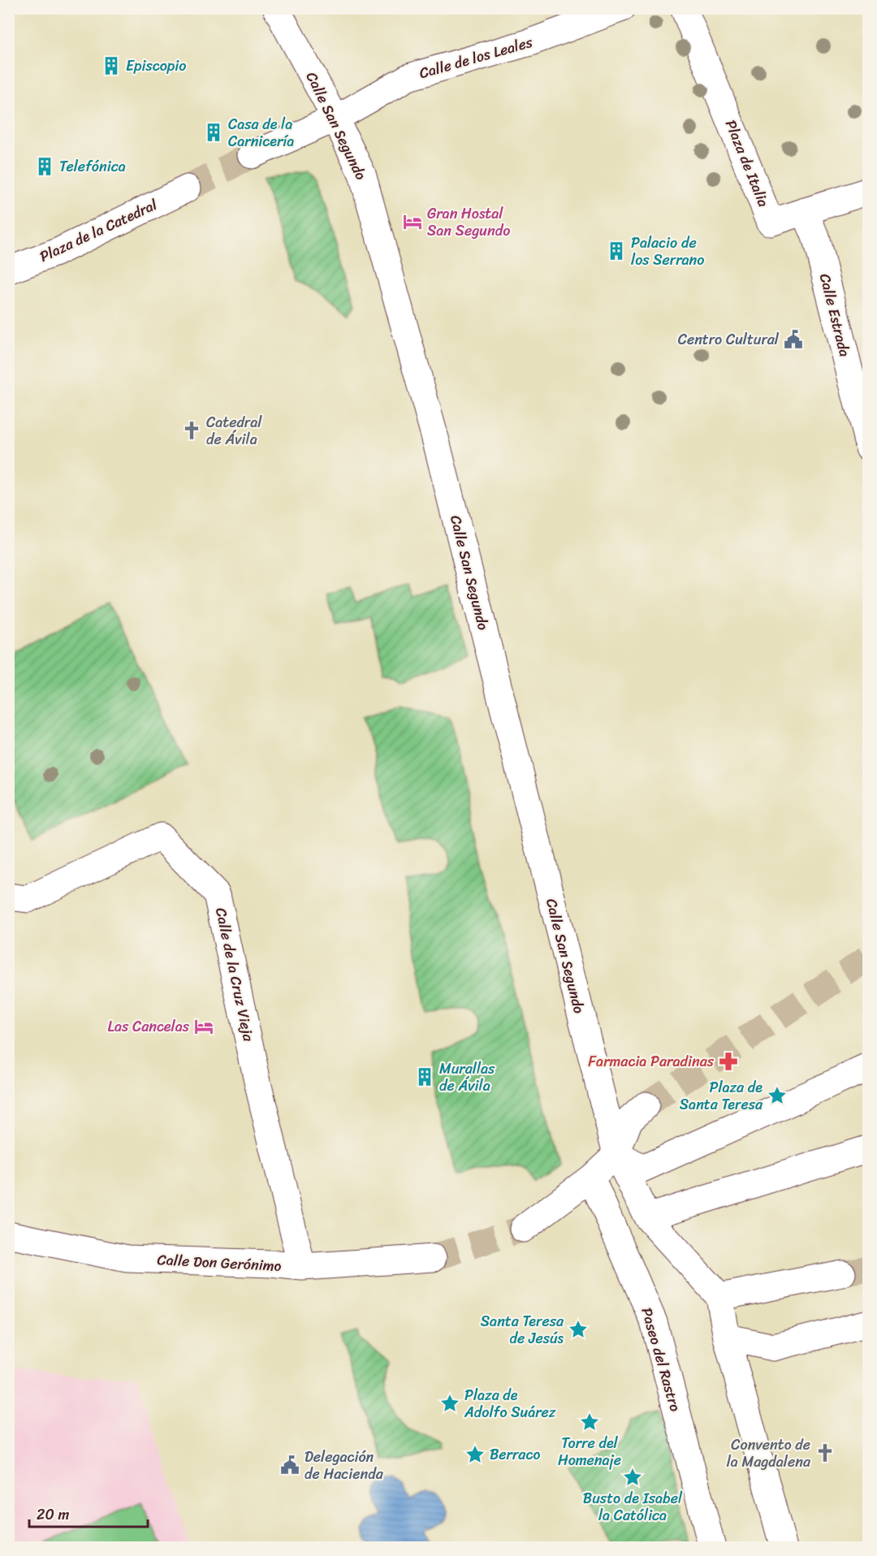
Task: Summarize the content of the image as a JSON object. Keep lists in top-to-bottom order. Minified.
{"streets":{"street":["Calle de los Leales","Calle San Segundo","Plaza de Italia","Plaza de la Catedral","Calle Estrada","Calle de la Cruz Vieja","Calle Don Gerónimo","Paseo del Rastro"]},"crossings":[["Calle de los Leales","Calle San Segundo"],["Plaza de Italia","Calle Estrada"],["Calle de la Cruz Vieja","Calle Don Gerónimo"]],"places":{"building":["Episcopio","Casa de la Carnicería","Telefónica","Palacio de los Serrano","Murallas de Ávila"],"hotel":["Gran Hostal San Segundo","Las Cancelas"],"public building":["Centro Cultural","Delegación de Hacienda"],"church":["Catedral de Ávila","Convento de la Magdalena"],"pharmacy":["Farmacia Paradinas"],"place":["Plaza de Santa Teresa","Santa Teresa de Jesús","Plaza de Adolfo Suárez","Torre del Homenaje","Berraco","Busto de Isabel la Católica"]},"scale_bar":"20 m"}
